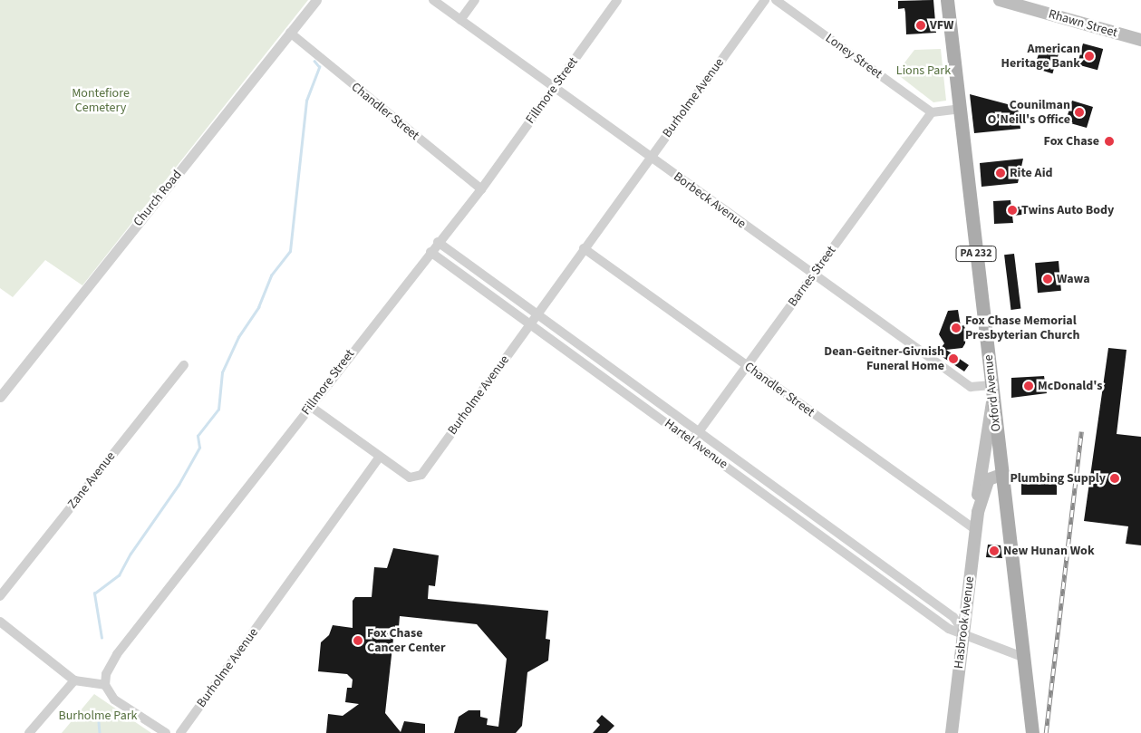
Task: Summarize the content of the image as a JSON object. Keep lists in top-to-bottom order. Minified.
{"streets":{"main road":["Rhawn Street","PA 232","Oxford Avenue","Hasbrook Avenue"],"street":["Loney Street","Fillmore Street","Burholme Avenue","Chandler Street","Church Road","Borbeck Avenue","Barnes Street","Hartel Avenue","Zane Avenue"]},"crossings":[["Loney Street","Barnes Street"],["Fillmore Street","Chandler Street"],["Fillmore Street","Borbeck Avenue"],["Fillmore Street","Hartel Avenue"],["Burholme Avenue","Chandler Street"],["Burholme Avenue","Borbeck Avenue"],["Burholme Avenue","Hartel Avenue"],["Chandler Street","Church Road"],["Chandler Street","Barnes Street"],["Chandler Street","Hasbrook Avenue"],["Borbeck Avenue","Barnes Street"],["Borbeck Avenue","Oxford Avenue"],["Barnes Street","Hartel Avenue"],["Oxford Avenue","Hartel Avenue"],["Oxford Avenue","Hasbrook Avenue"],["Hartel Avenue","Hasbrook Avenue"]],"parks":["Lions Park","Montefiore Cemetery","Burholme Park"],"places":["VFW","American Heritage Bank","Counilman O'Neill's Office","Fox Chase","Rite Aid","Twins Auto Body","Wawa","Fox Chase Memorial Presbyterian Church","Dean-Geitner-Givnish Funeral Home","McDonald's","Plumbing Supply","New Hunan Wok","Fox Chase Cancer Center"]}
